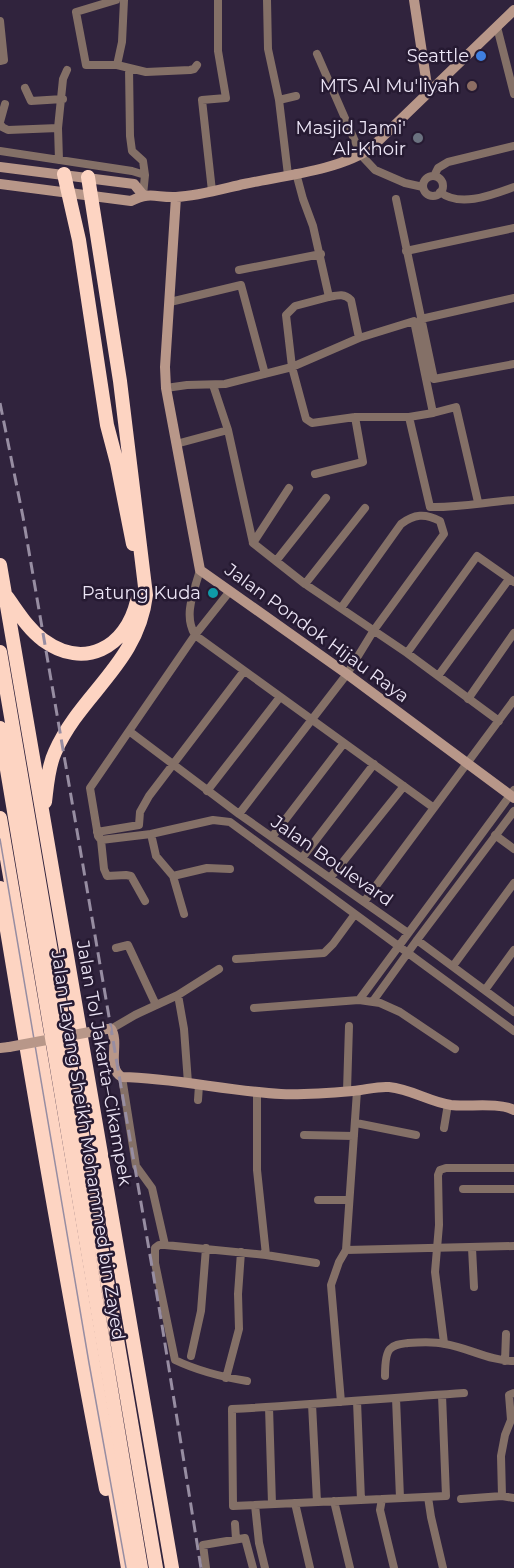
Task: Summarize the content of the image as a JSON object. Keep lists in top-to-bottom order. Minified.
{"streets":{"highway":["Jalan Tol Jakarta–Cikampek","Jalan Layang Sheikh Mohammed bin Zayed"],"street":["Jalan Pondok Hijau Raya","Jalan Boulevard"]},"places":["Seattle","MTS Al Mu'liyah","Masjid Jami' Al-Khoir","Patung Kuda"]}
